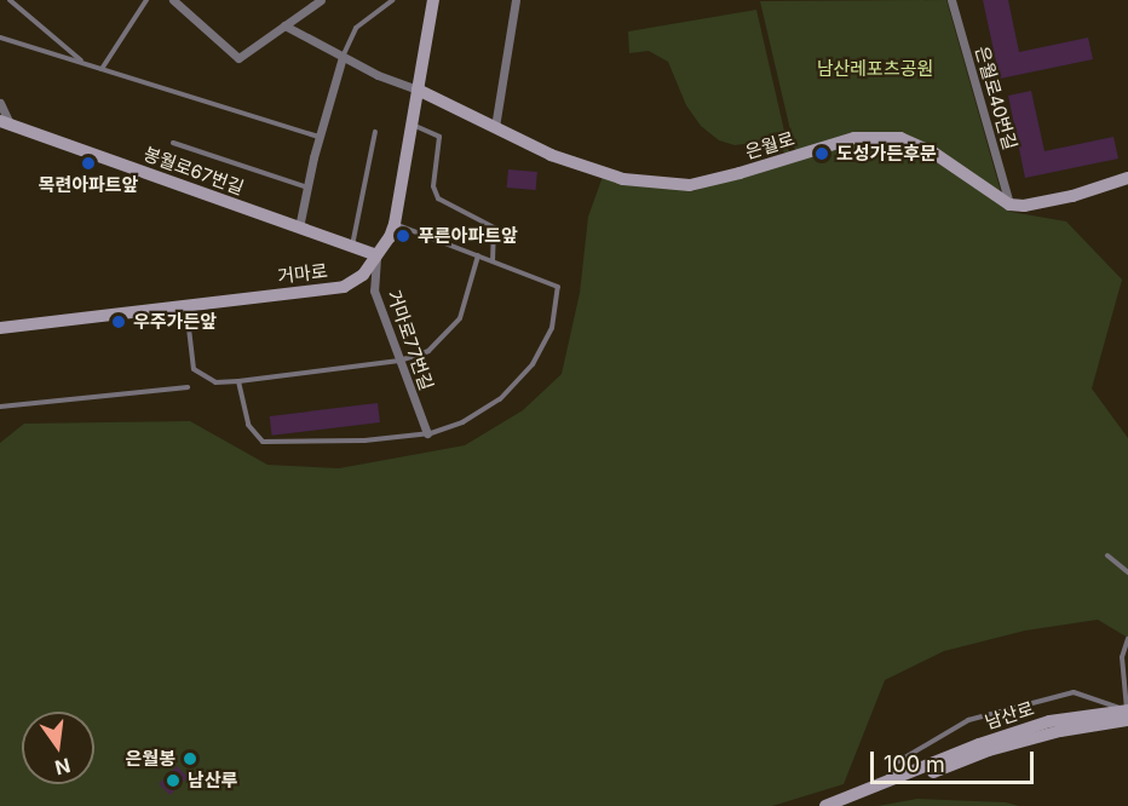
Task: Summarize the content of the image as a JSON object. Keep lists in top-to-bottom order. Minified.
{"streets":{"main road":["은월로","봉월로67번길","거마로","남산로"],"street":["은월로40번길","거마로77번길"]},"crossings":[["은월로40번길","은월로"],["은월로","거마로"],["봉월로67번길","거마로"],["봉월로67번길","거마로77번길"],["거마로","거마로77번길"]],"parks":["남산레포츠공원"],"places":["도성가든후문","목련아파트앞","푸른아파트앞","우주가든앞","은월봉","남산루"],"scale_bar":"100 m","north":"bottom"}
